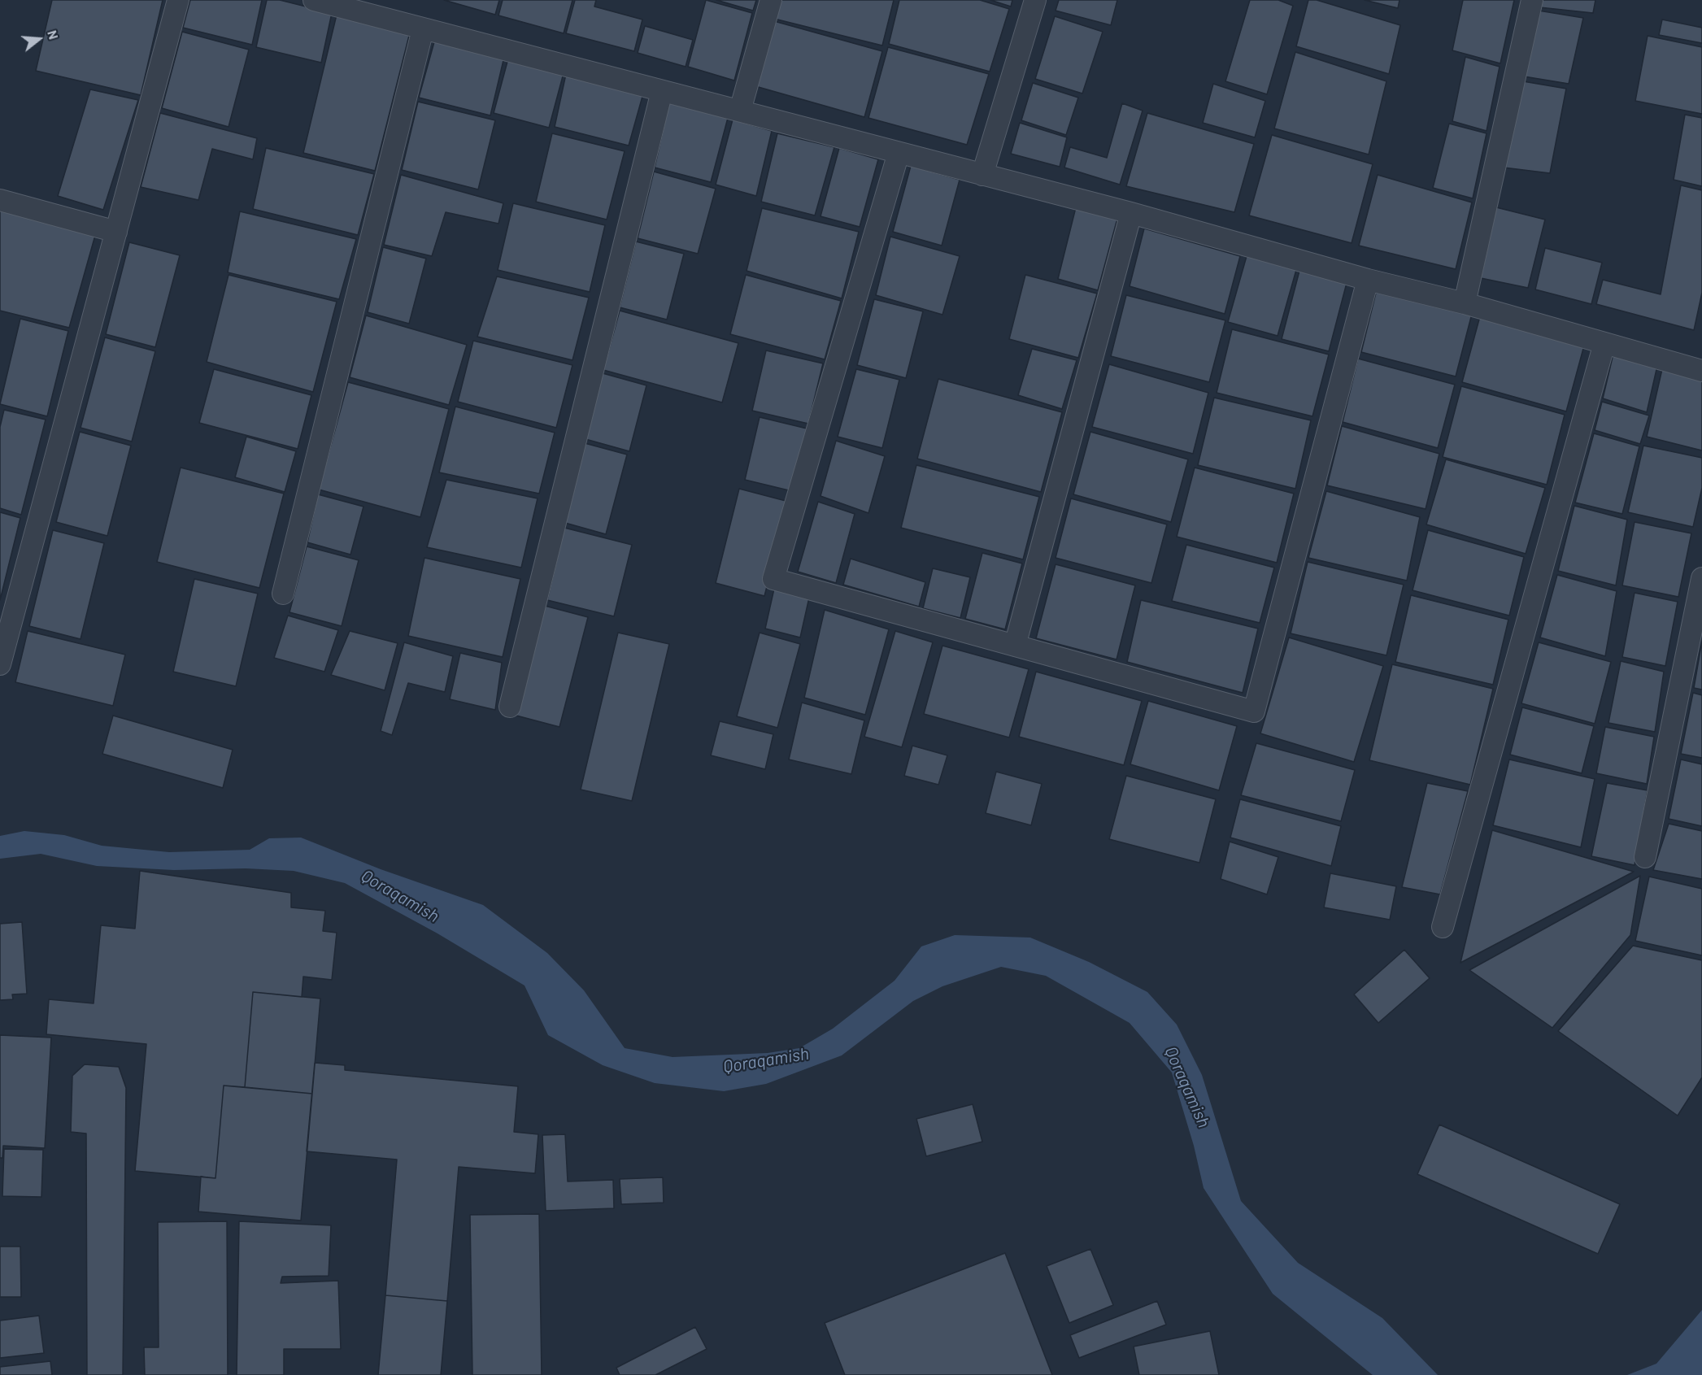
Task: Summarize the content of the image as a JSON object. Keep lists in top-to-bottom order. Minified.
{"water":["Qoraqamish"],"north":"right"}
